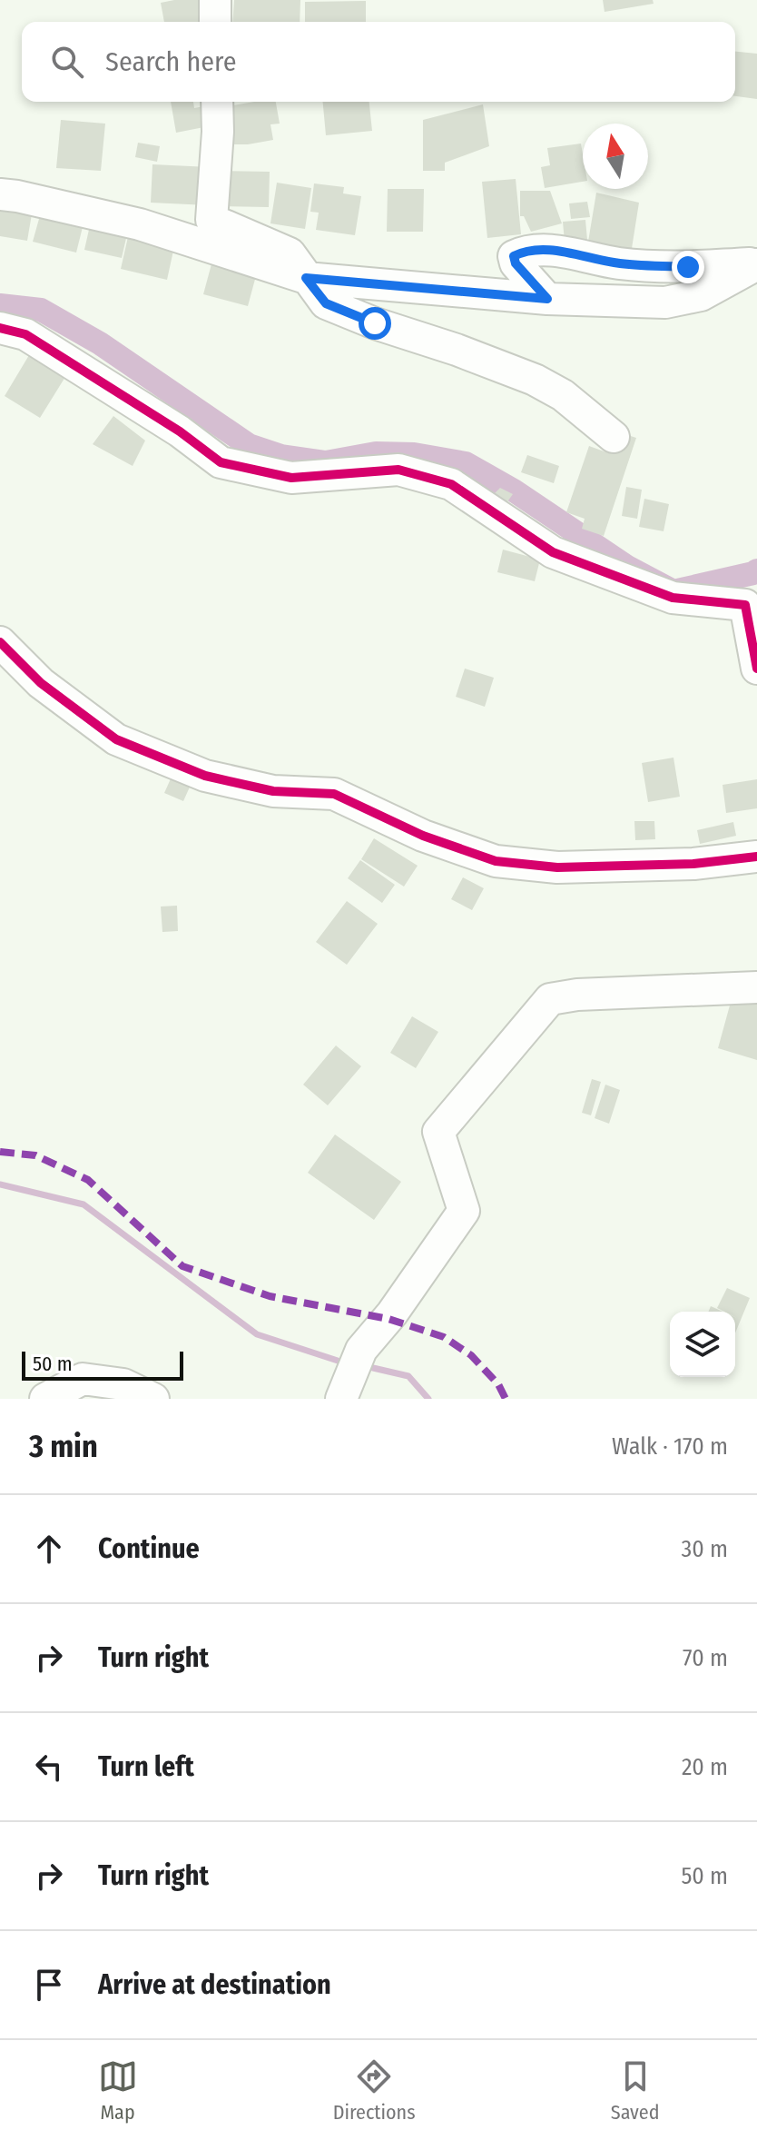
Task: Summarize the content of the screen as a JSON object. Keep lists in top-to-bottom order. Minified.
{"scale_bar":"50 m","north":"top","page":{"search":"Search here","scale":"50 m","heading":["3 min","Walk · 170 m"],"list":[["Continue","30 m"],["Turn right","70 m"],["Turn left","20 m"],["Turn right","50 m"],"Arrive at destination"],"nav":["Map","Directions","Saved"]}}
